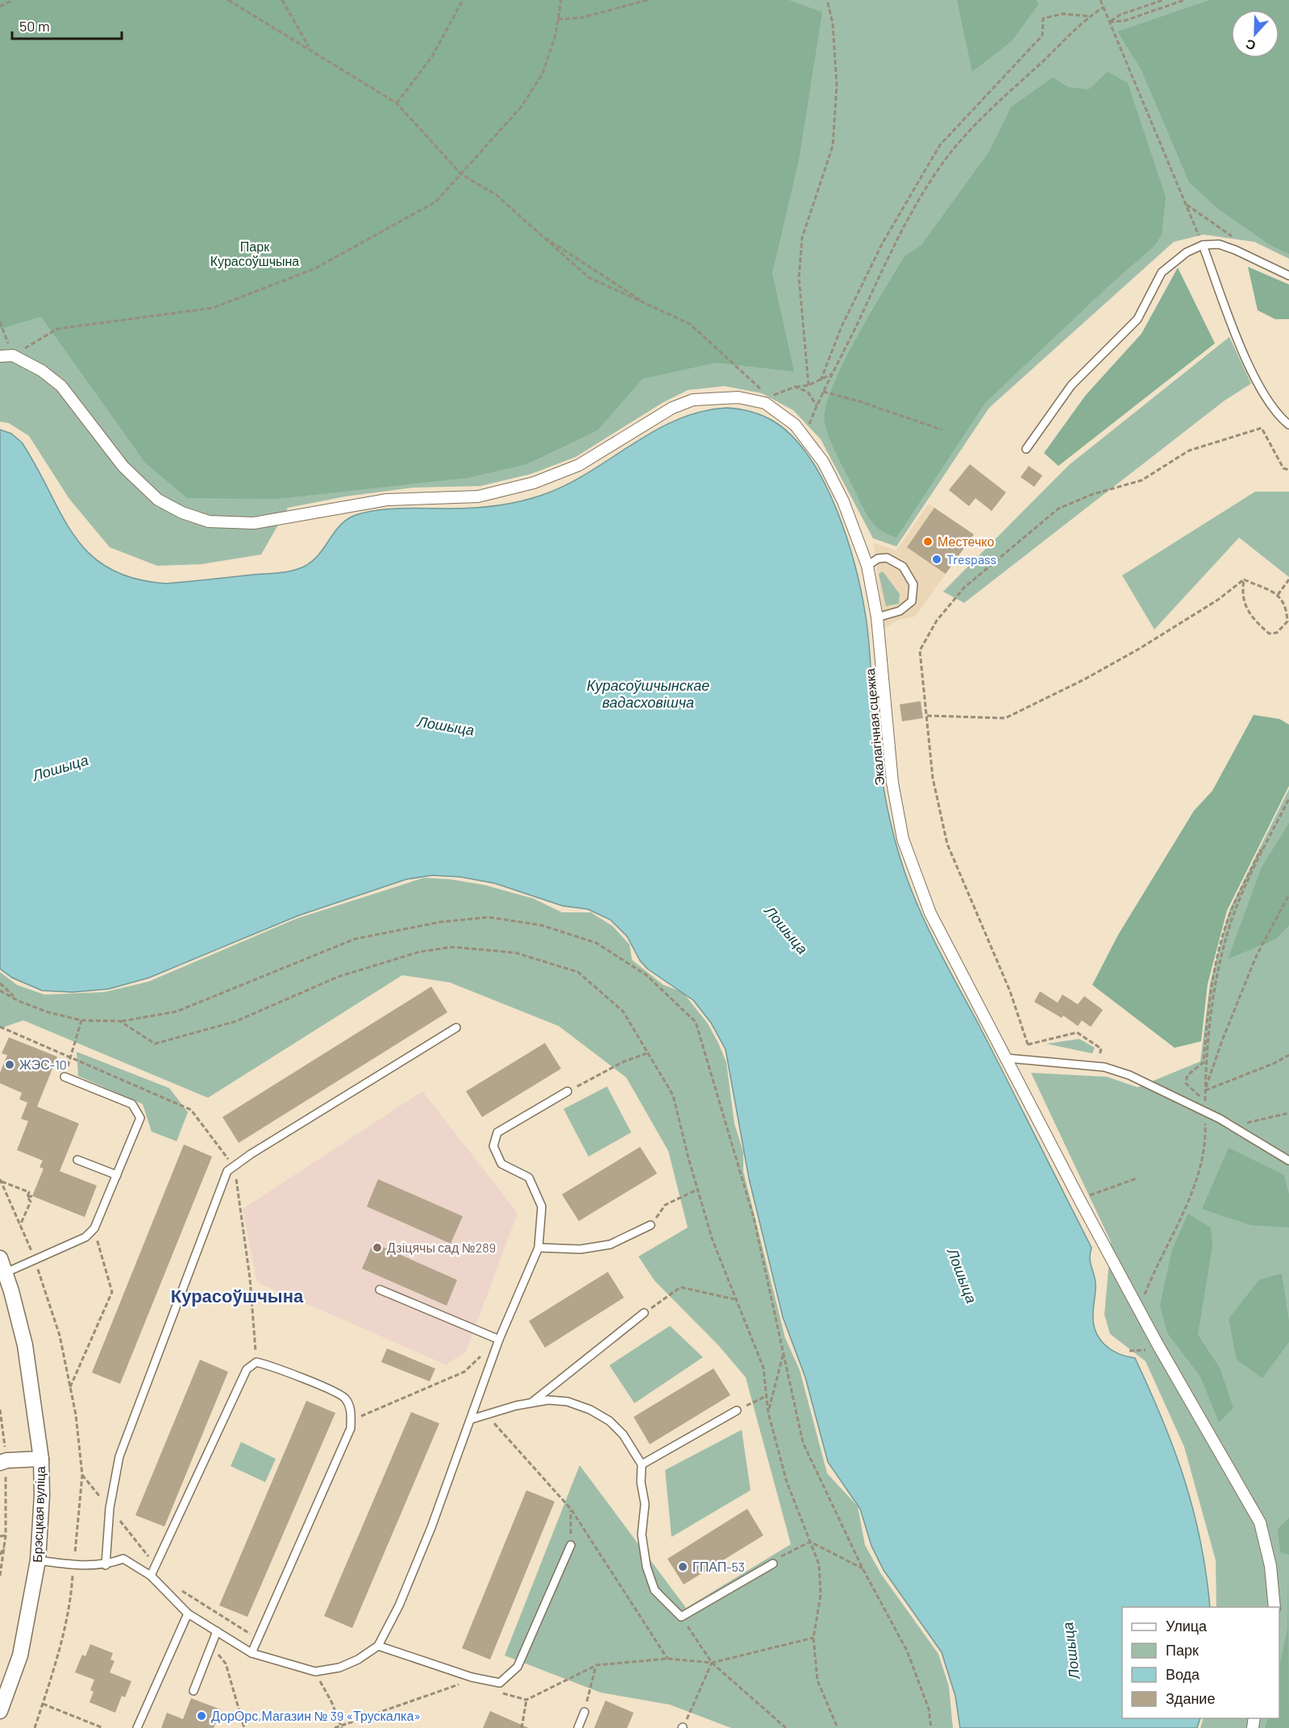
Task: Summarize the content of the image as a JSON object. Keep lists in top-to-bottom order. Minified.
{"streets":{"street":["Экалагічная сцежка","Брэсцкая вуліца"]},"districts":["Курасоўшчына"],"water":["Курасоўшчынскае вадасховішча","Лошыца"],"parks":["Парк Курасоўшчына"],"places":["Местечко","Trespass","ЖЭС-10","Дзіцячы сад №289","ГПАП-53","ДорОрс,Магазин № 39 «Трускалка»"],"legend":["Улица","Парк","Вода","Здание"],"scale_bar":"50 m","north":"bottom"}
